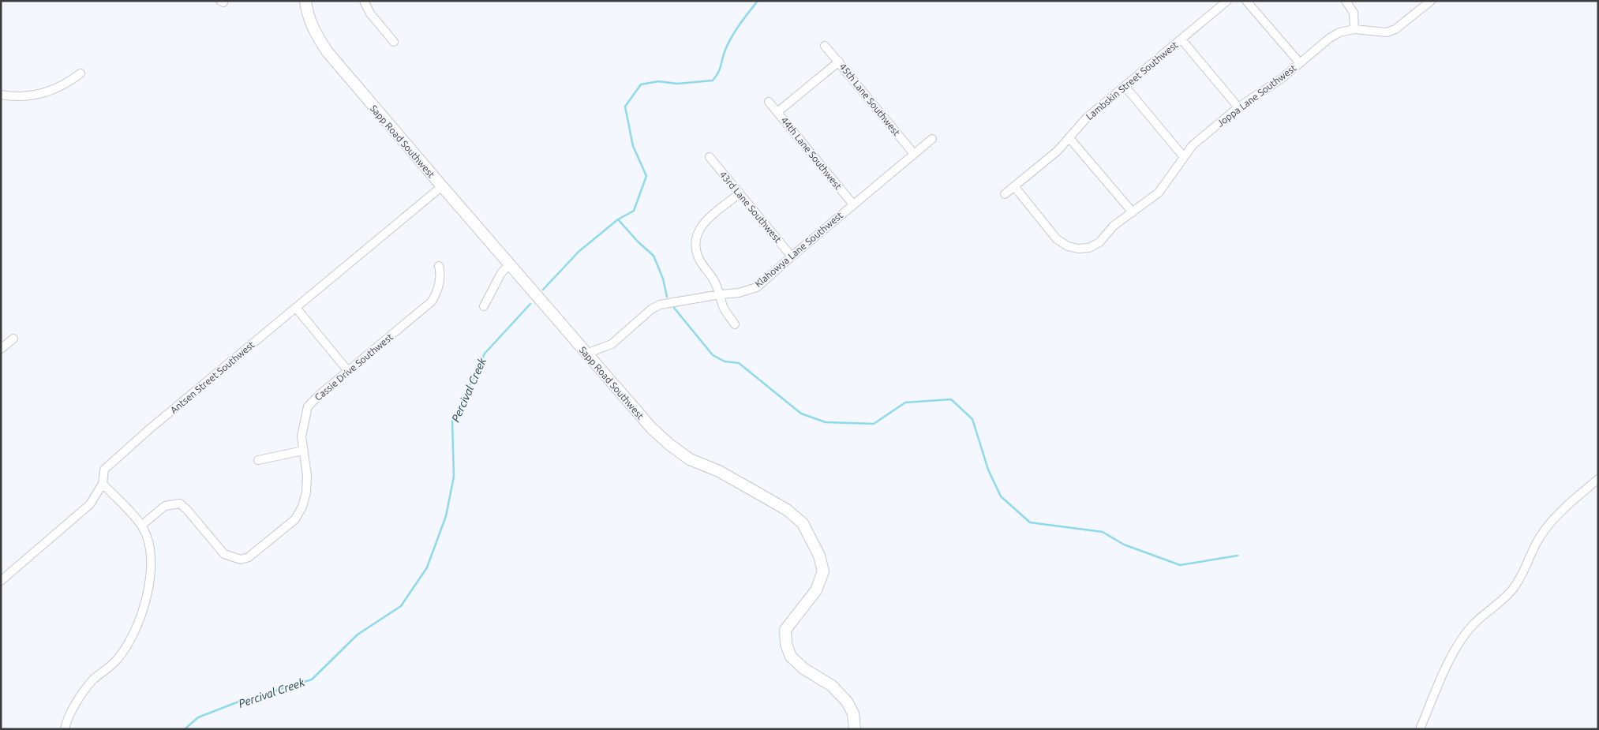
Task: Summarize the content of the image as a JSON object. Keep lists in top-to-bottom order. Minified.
{"streets":{"street":["Lambskin Street Southwest","Joppa Lane Southwest","45th Lane Southwest","Sapp Road Southwest","44th Lane Southwest","43rd Lane Southwest","Klahowya Lane Southwest","Cassie Drive Southwest","Antsen Street Southwest"]},"crossings":[["Lambskin Street Southwest","Joppa Lane Southwest"],["45th Lane Southwest","Klahowya Lane Southwest"],["Sapp Road Southwest","Klahowya Lane Southwest"],["Sapp Road Southwest","Antsen Street Southwest"],["44th Lane Southwest","Klahowya Lane Southwest"],["43rd Lane Southwest","Klahowya Lane Southwest"]],"water":["Percival Creek"]}
